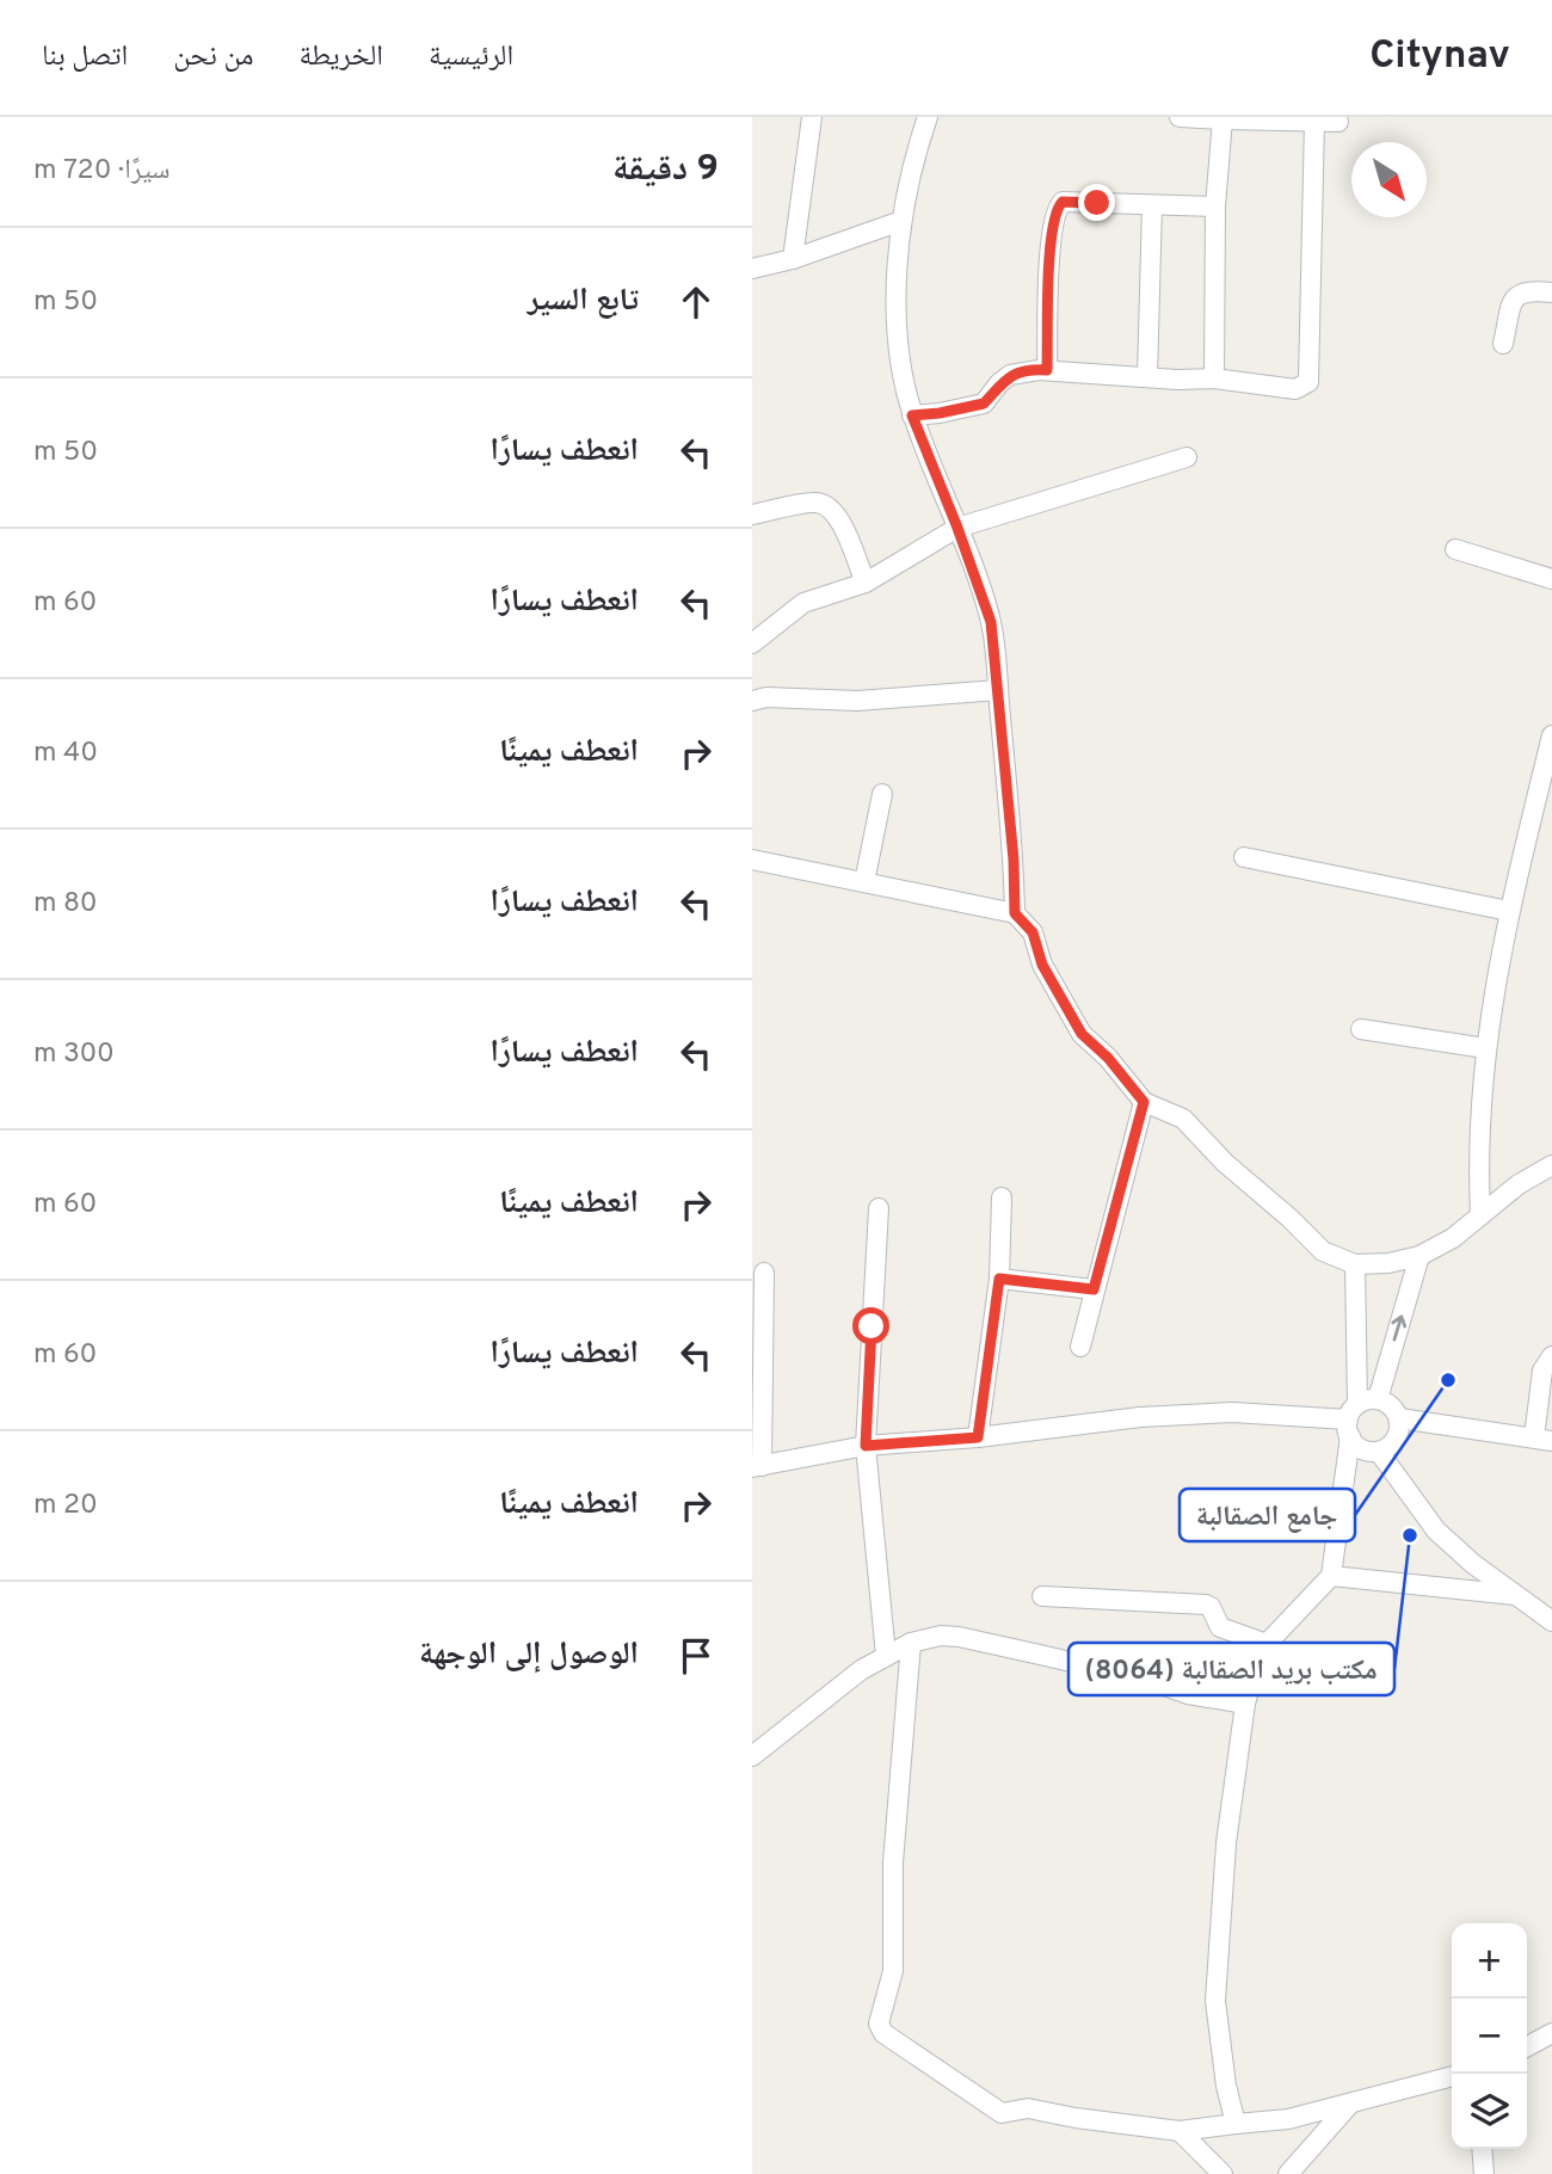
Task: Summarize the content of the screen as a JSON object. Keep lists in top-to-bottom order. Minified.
{"places":["جامع الصقالبة","مكتب بريد الصقالبة (8064)"],"north":"bottom right","page":{"header":"Citynav","nav":["الرئيسية","الخريطة","من نحن","اتصل بنا"],"heading":["9 دقيقة","سيرًا · 720 m"],"list":[["تابع السير","50 m"],["انعطف يسارًا","50 m"],["انعطف يسارًا","60 m"],["انعطف يمينًا","40 m"],["انعطف يسارًا","80 m"],["انعطف يسارًا","300 m"],["انعطف يمينًا","60 m"],["انعطف يسارًا","60 m"],["انعطف يمينًا","20 m"],"الوصول إلى الوجهة"],"map_buttons":["+","−"]}}
